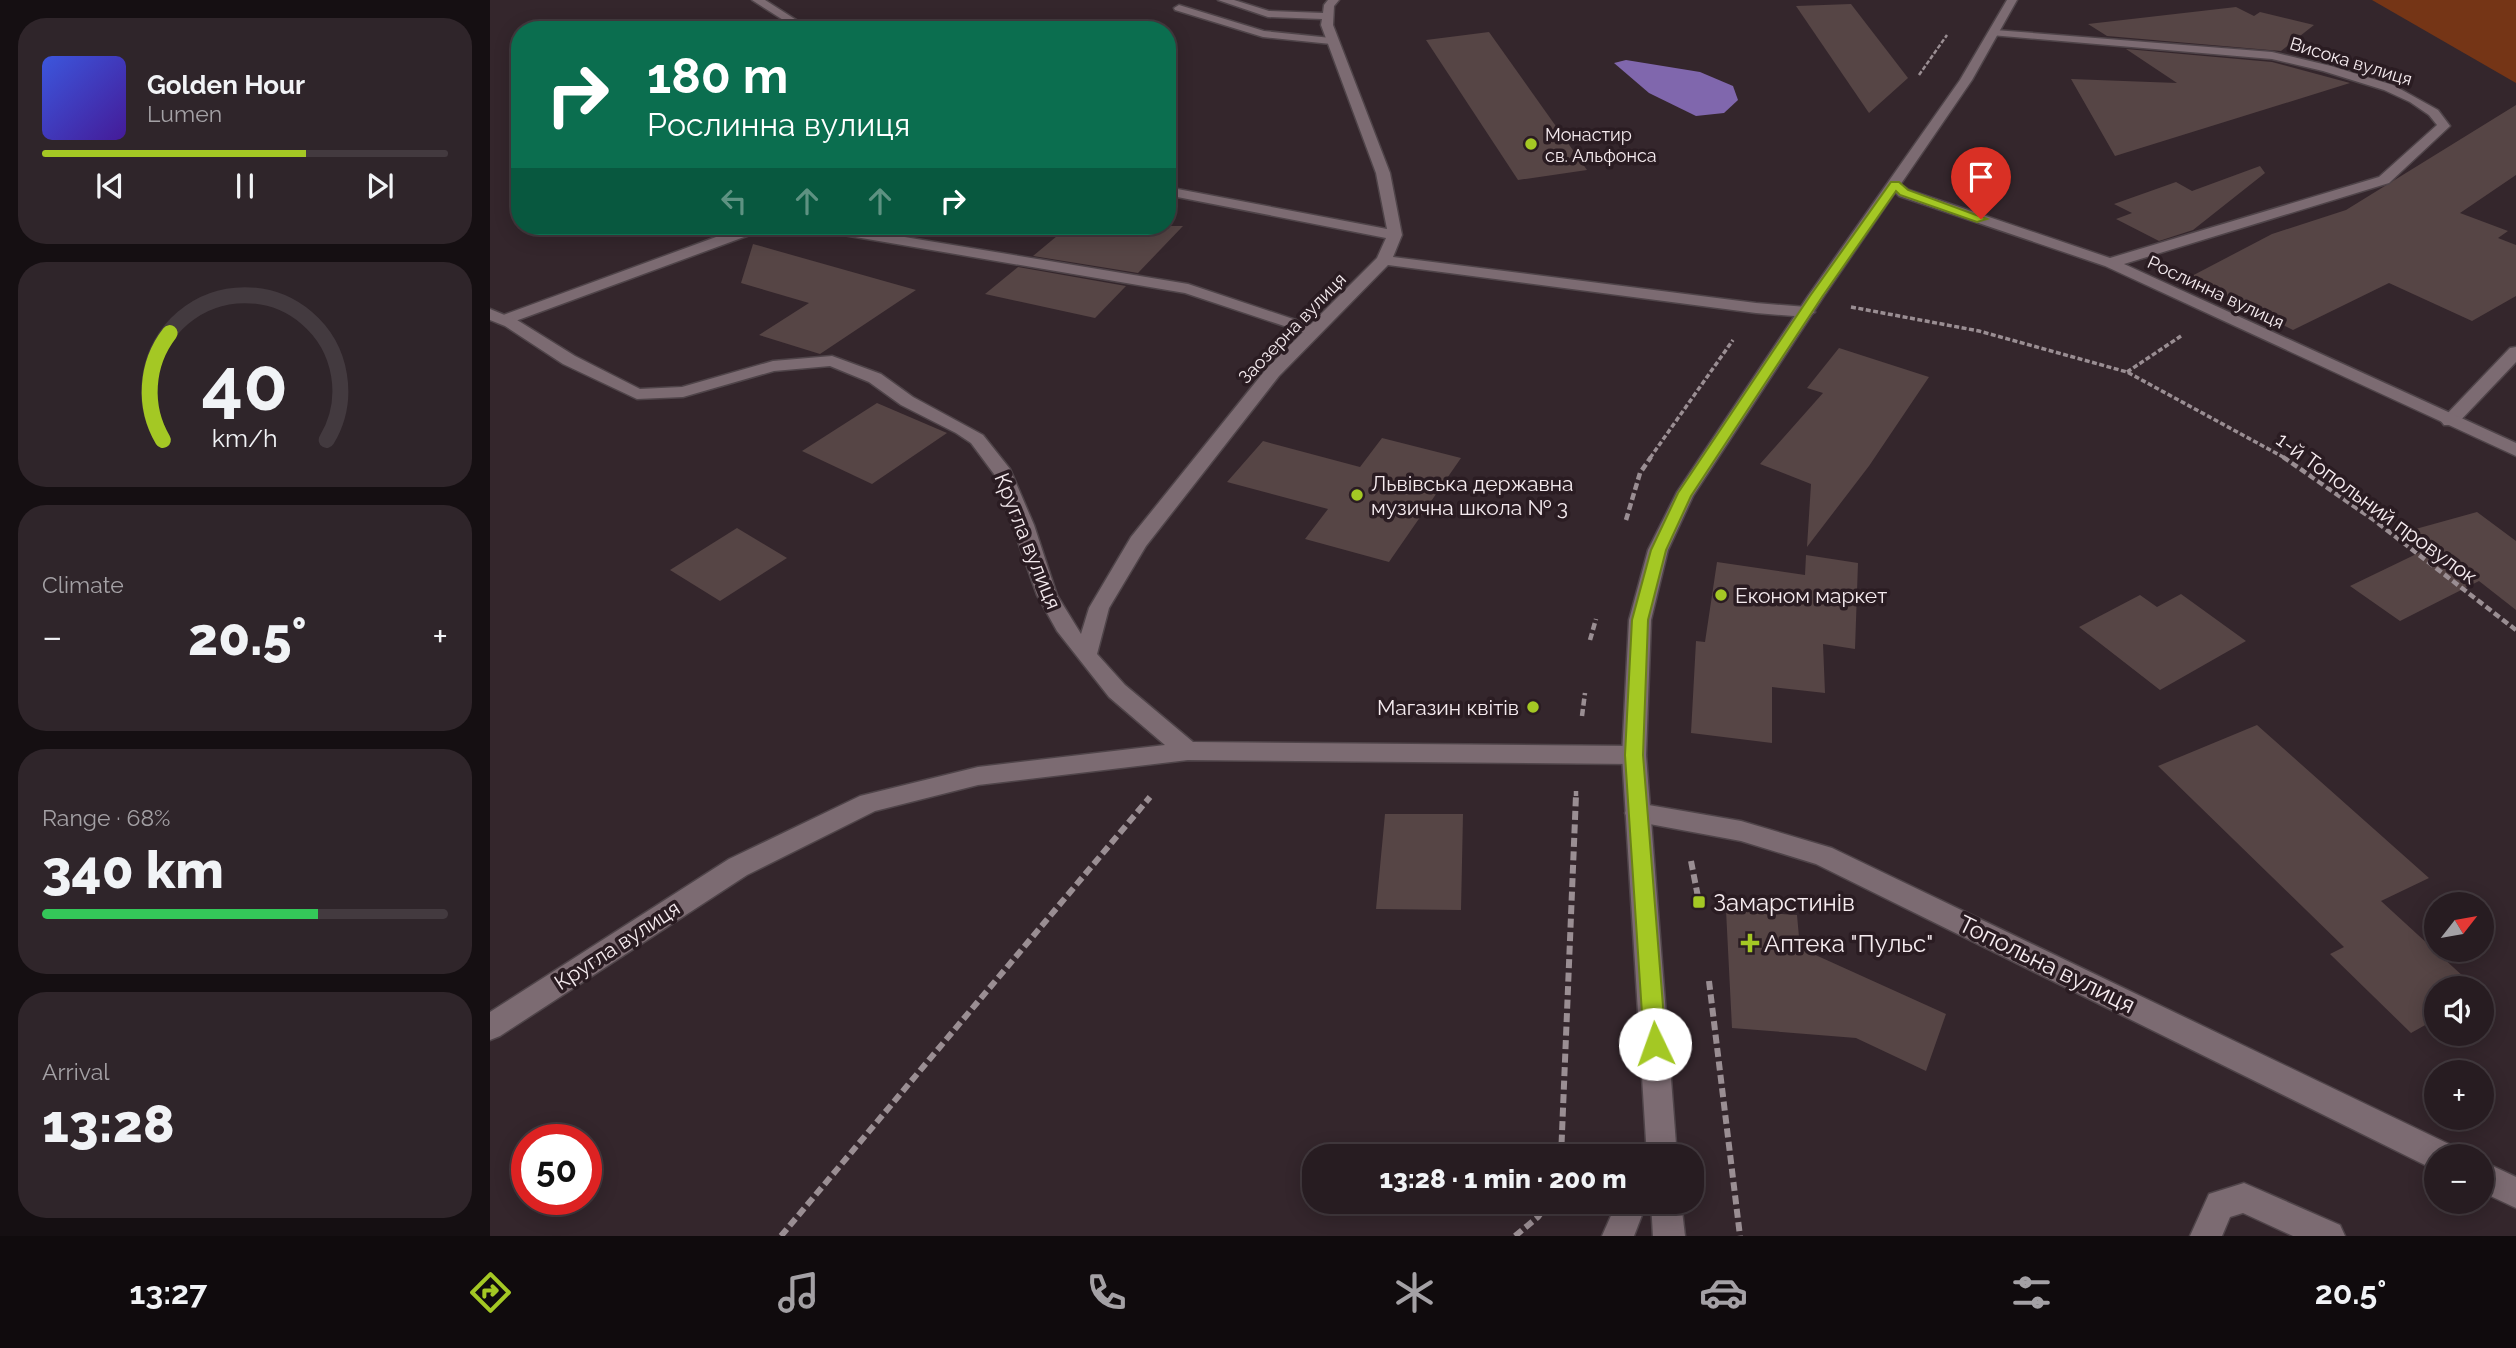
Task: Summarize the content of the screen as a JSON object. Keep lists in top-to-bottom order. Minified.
{"streets":{"street":["Висока вулиця","Рослинна вулиця","Заозерна вулиця","Кругла вулиця","Топольна вулиця"],"path":["1-й Топольний провулок"]},"crossings":[["Висока вулиця","Рослинна вулиця"],["Заозерна вулиця","Кругла вулиця"]],"places":{"other":["Монастир св. Альфонса","Львівська державна музична школа № 3","Економ маркет","Магазин квітів"],"transit":["Замарстинів"],"health":["Аптека \"Пульс\""]},"north":"top right","page":{"turn":["180 m","Рослинна вулиця"],"song":["Golden Hour","Lumen"],"tile":["Climate",["Range · 68%","340 km"],["Arrival","13:28"]],"heat":["−","20.5°","+"],"map_buttons":["+","−"],"limit":"50","trip":"13:28 · 1 min · 200 m","tabs":["13:27","20.5°"],"gauge":["40","km/h"]}}
